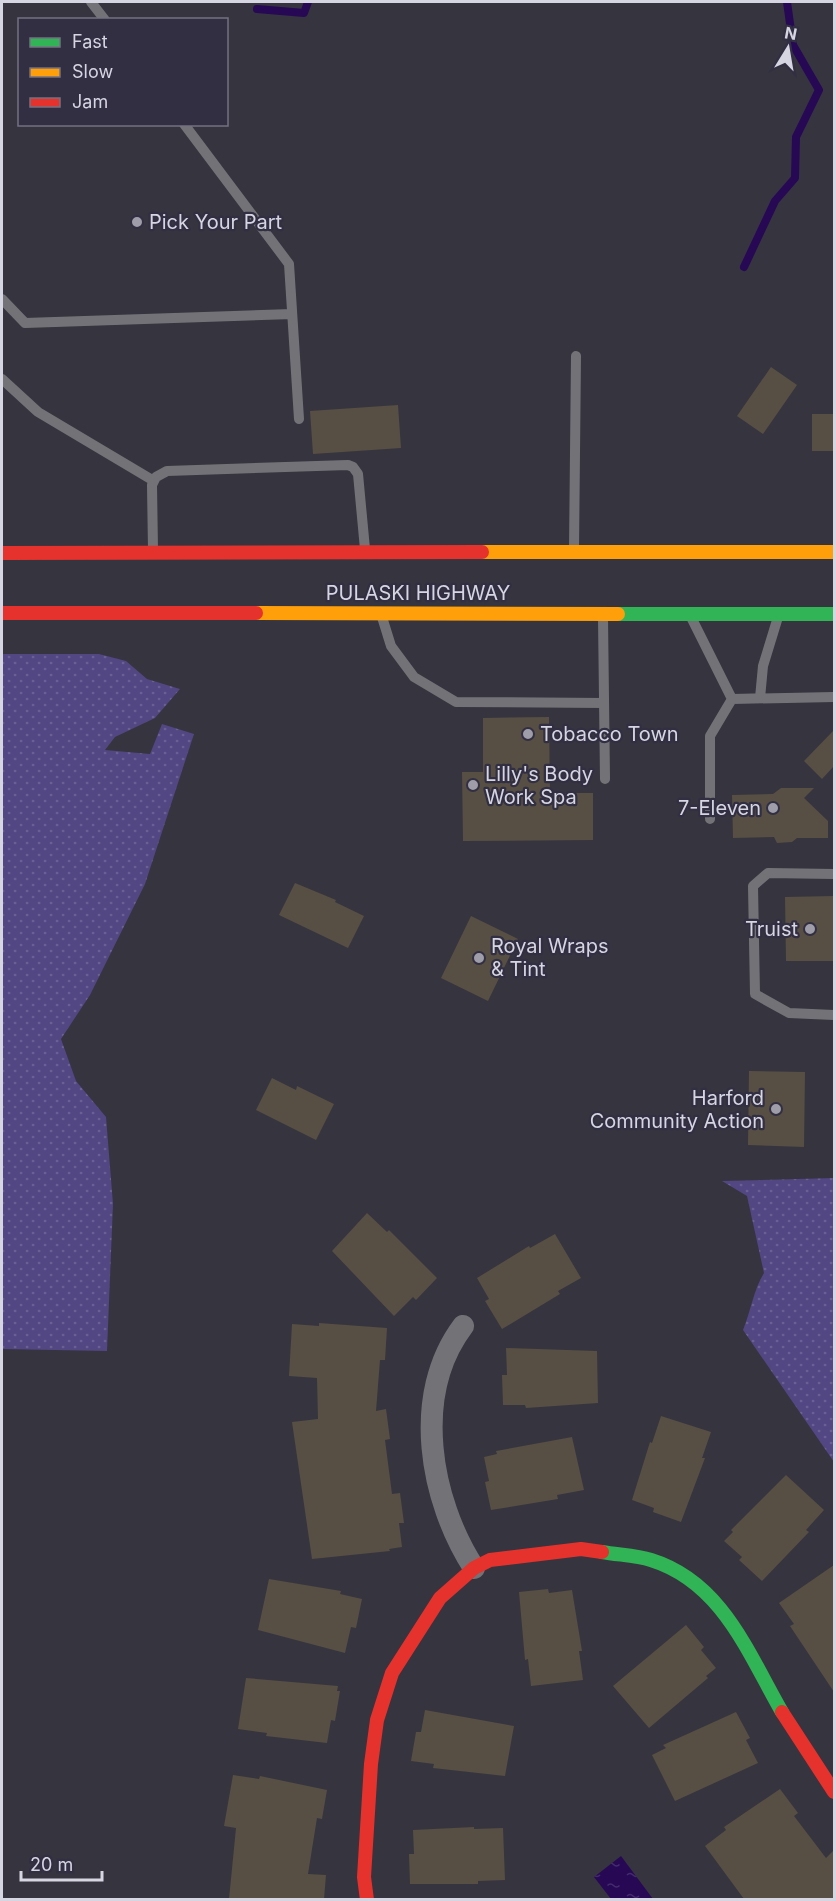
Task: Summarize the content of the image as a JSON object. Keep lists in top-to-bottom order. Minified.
{"streets":{"main road":["PULASKI HIGHWAY"]},"places":["Pick Your Part","Tobacco Town","Lilly's Body Work Spa","7-Eleven","Truist","Royal Wraps & Tint","Harford Community Action"],"legend":["Fast","Slow","Jam"],"scale_bar":"20 m","north":"top"}
